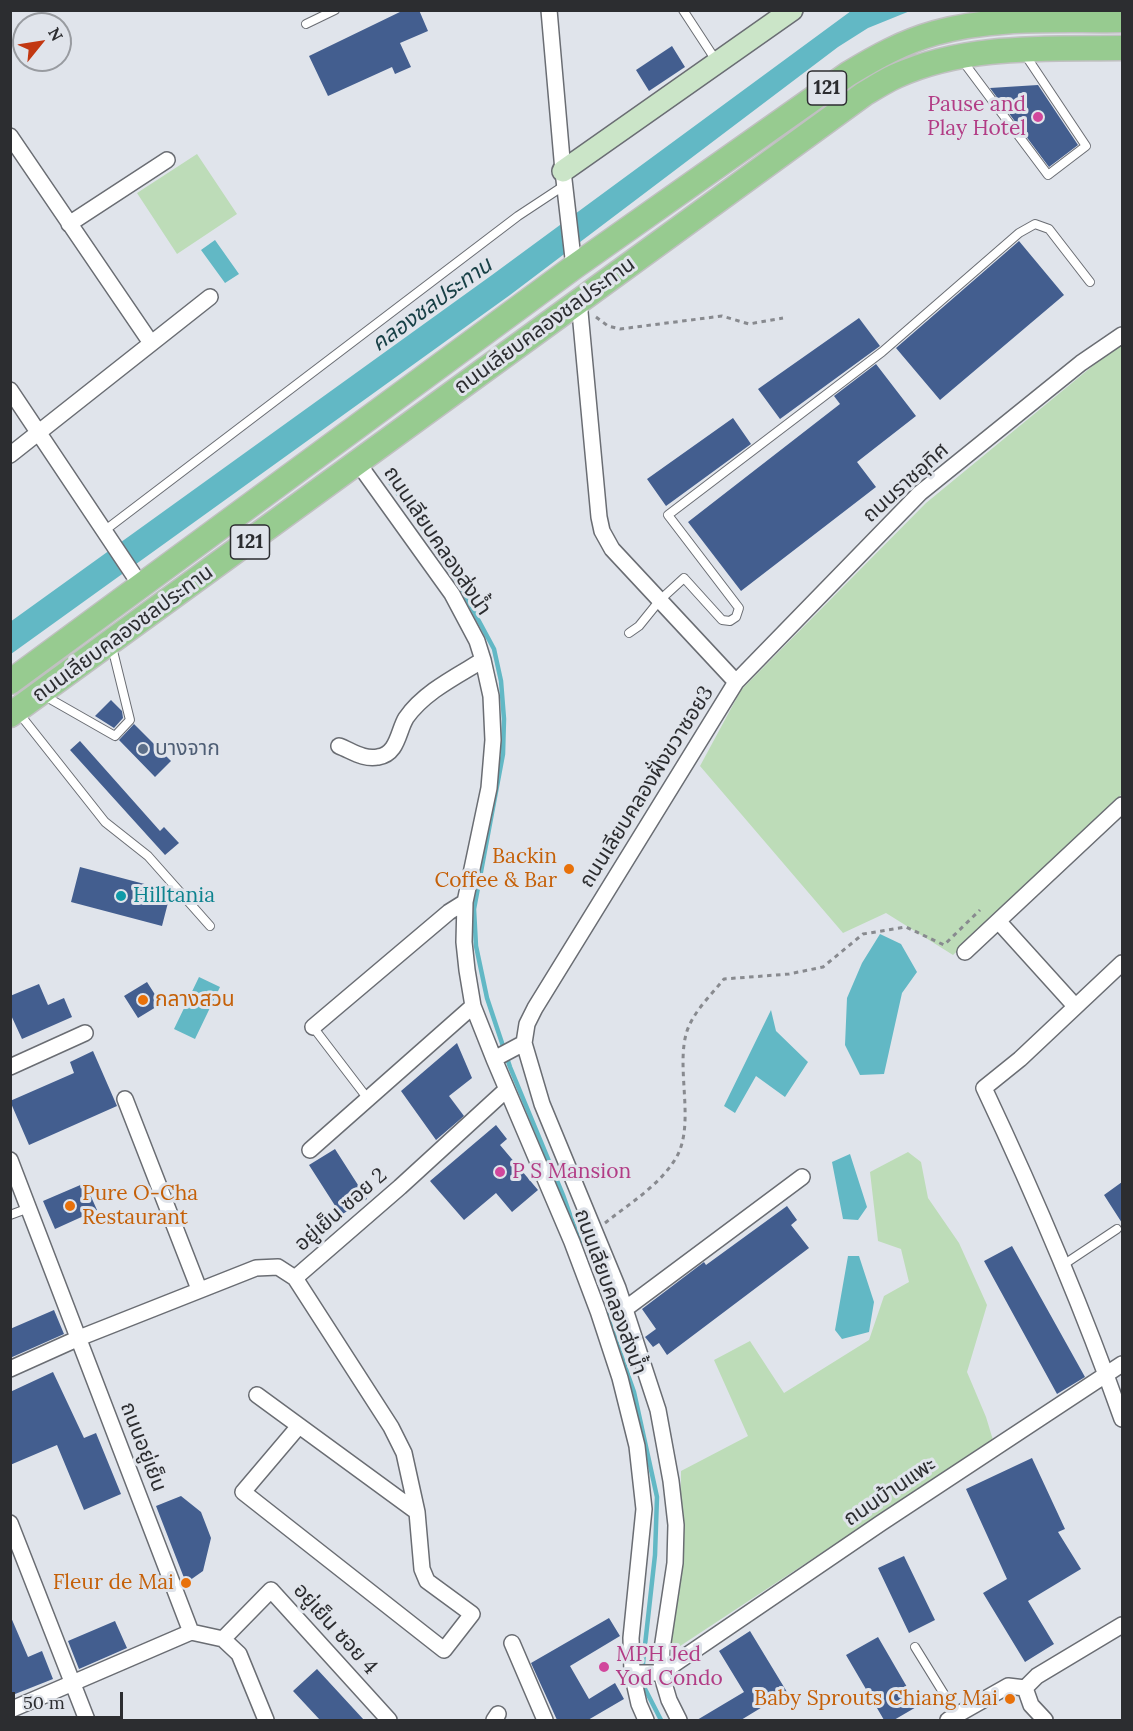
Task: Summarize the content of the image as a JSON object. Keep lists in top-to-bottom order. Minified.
{"streets":{"main road":["121","ถนนเลียบคลองชลประทาน"],"street":["ถนนราชอุทิศ","ถนนเลียบคลองส่งน้ำ","ถนนเลียบคลองฝั่งขวาซอย3","อยู่เย็น ซอย 2","ถนนอยู่เย็น","ถนนบ้านแพะ","อยู่เย็น ซอย 4"]},"crossings":[["ถนนเลียบคลองชลประทาน","ถนนเลียบคลองส่งน้ำ"],["ถนนเลียบคลองชลประทาน","ถนนเลียบคลองฝั่งขวาซอย3"],["ถนนราชอุทิศ","ถนนเลียบคลองฝั่งขวาซอย3"],["ถนนเลียบคลองส่งน้ำ","ถนนเลียบคลองฝั่งขวาซอย3"],["ถนนเลียบคลองส่งน้ำ","อยู่เย็น ซอย 2"],["ถนนเลียบคลองส่งน้ำ","ถนนบ้านแพะ"],["อยู่เย็น ซอย 2","ถนนอยู่เย็น"]],"water":["คลองชลประทาน"],"places":["Pause and Play Hotel","บางจาก","Backin Coffee & Bar","Hilltania","กลางสวน","P S Mansion","Pure O-Cha Restaurant","Fleur de Mai","MPH Jed Yod Condo","Baby Sprouts Chiang Mai"],"scale_bar":"50 m","north":"top right"}
